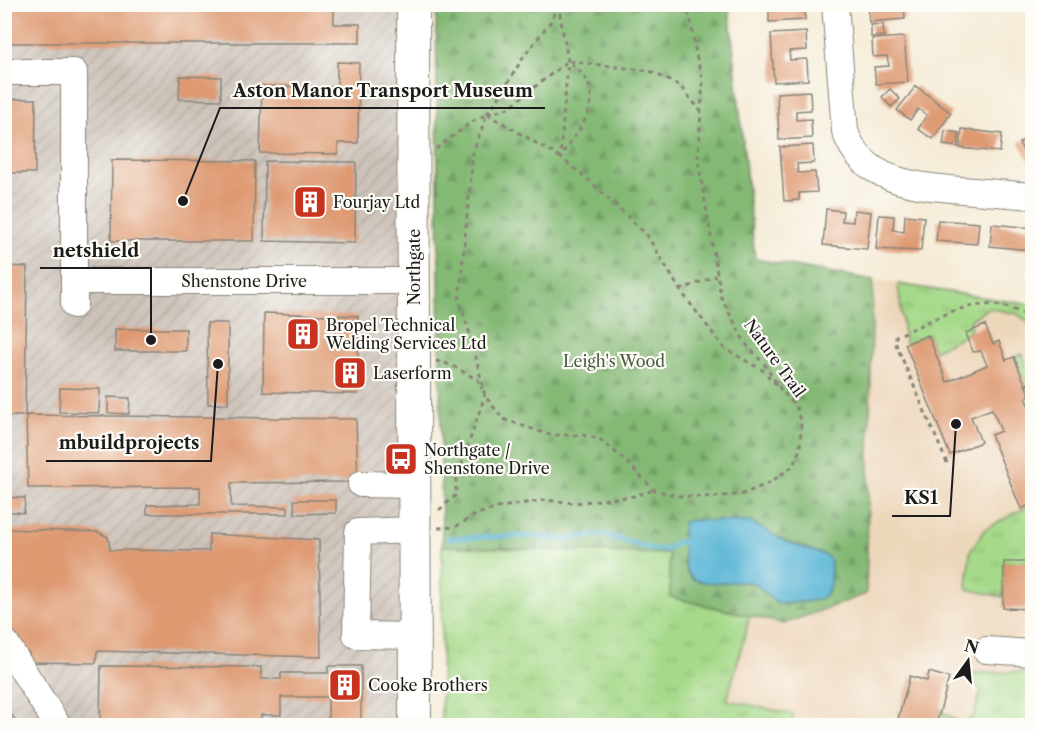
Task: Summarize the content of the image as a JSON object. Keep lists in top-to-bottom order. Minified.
{"streets":{"main road":["Northgate"],"street":["Shenstone Drive"],"path":["Nature Trail"]},"crossings":[["Northgate","Shenstone Drive"]],"parks":["Leigh's Wood"],"places":{"other":["Aston Manor Transport Museum","netshield","mbuildprojects","KS1"],"building":["Fourjay Ltd","Bropel Technical Welding Services Ltd","Laserform","Cooke Brothers"],"bus stop":["Northgate / Shenstone Drive"]},"north":"top"}
